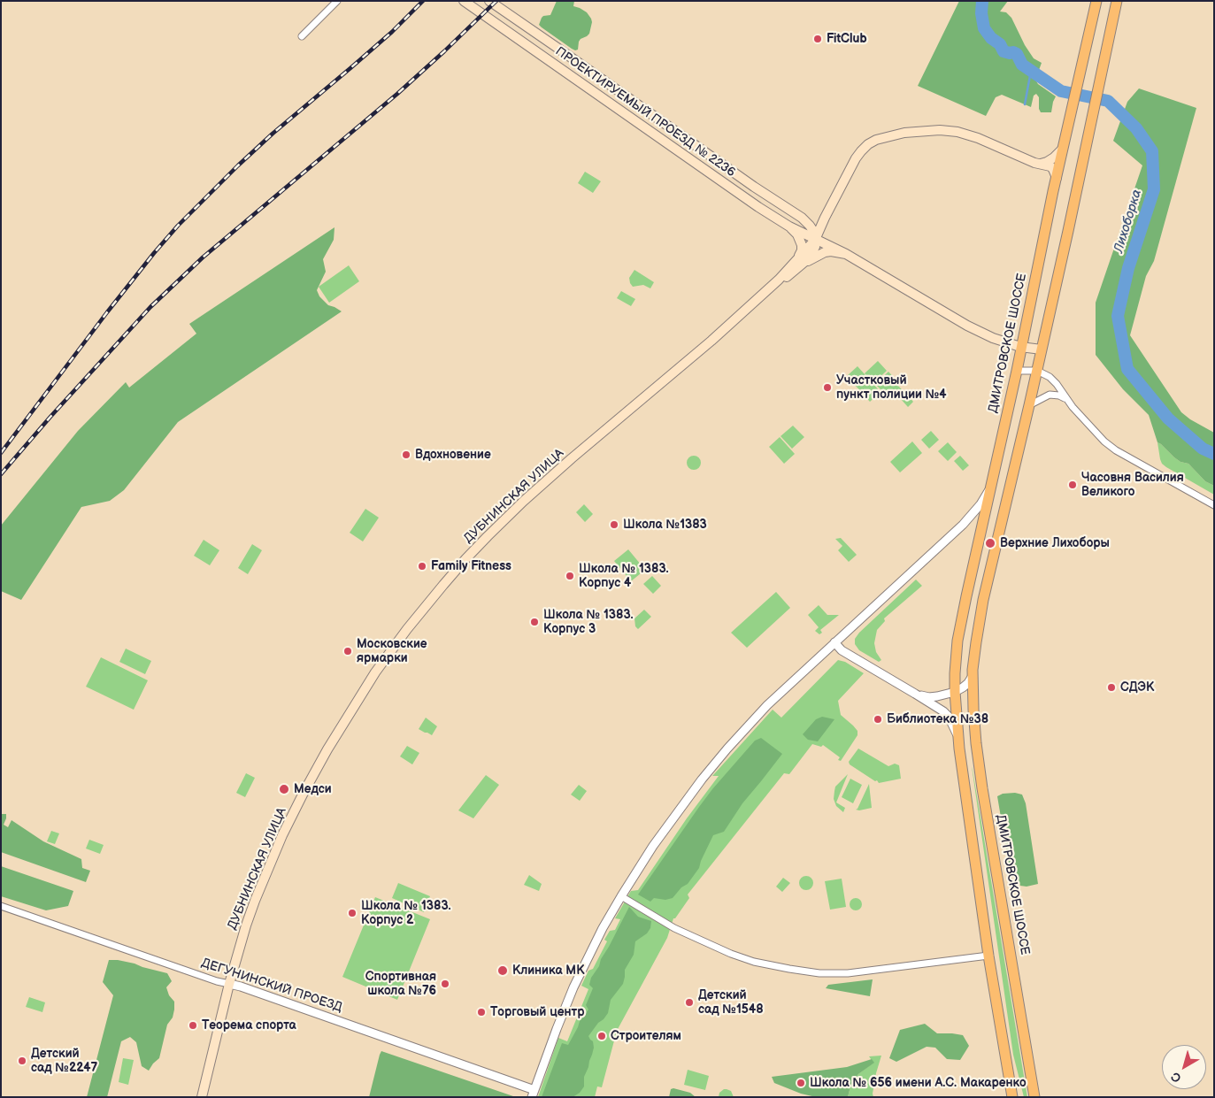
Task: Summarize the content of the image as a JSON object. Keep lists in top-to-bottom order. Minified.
{"streets":{"main road":["ПРОЕКТИРУЕМЫЙ ПРОЕЗД № 2236","ДМИТРОВСКОЕ ШОССЕ","ДУБНИНСКАЯ УЛИЦА"],"street":["ДЕГУНИНСКИЙ ПРОЕЗД"]},"crossings":[["ПРОЕКТИРУЕМЫЙ ПРОЕЗД № 2236","ДМИТРОВСКОЕ ШОССЕ"],["ДУБНИНСКАЯ УЛИЦА","ДЕГУНИНСКИЙ ПРОЕЗД"]],"water":["Лихоборка"],"places":["FitClub","Участковый пункт полиции №4","Вдохновение","Часовня Василия Великого","Школа №1383","Верхние Лихоборы","Family Fitness","Школа № 1383. Корпус 4","Школа № 1383. Корпус 3","Московские ярмарки","СДЭК","Библиотека №38","Медси","Школа № 1383. Корпус 2","Клиника МК","Спортивная школа №76","Детский сад №1548","Торговый центр","Теорема спорта","Строителям","Детский сад №2247","Школа № 656 имени А.С. Макаренко"],"north":"bottom left"}
